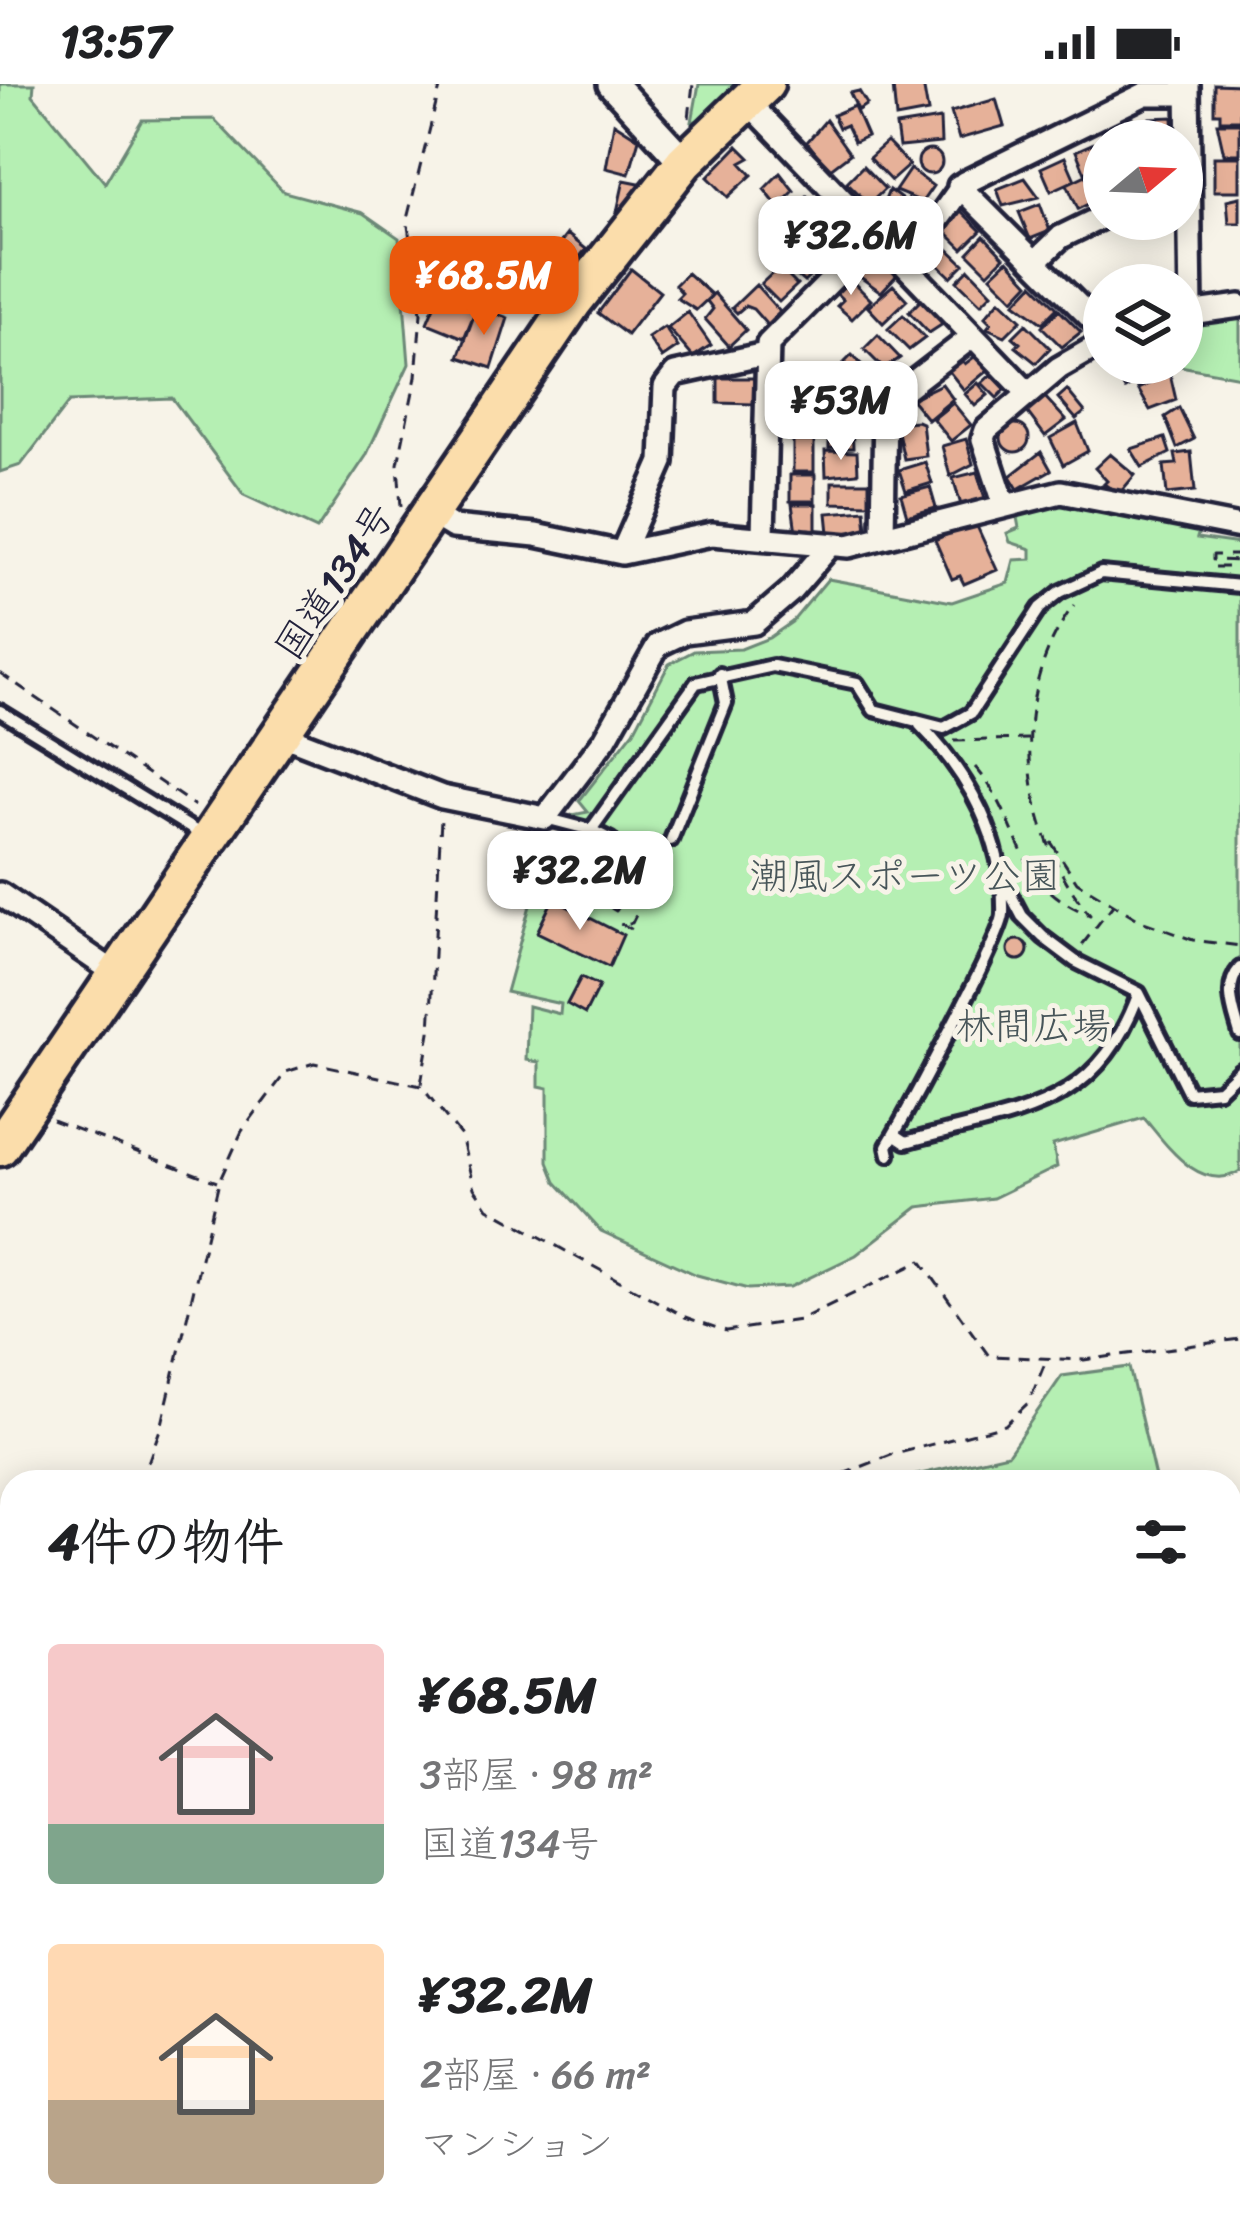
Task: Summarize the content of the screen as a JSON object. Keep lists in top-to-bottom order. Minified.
{"streets":{"highway":["国道134号"]},"parks":["潮風スポーツ公園","林間広場"],"north":"right","page":{"status":"13:57","price":["¥32.6M","¥68.5M","¥53M","¥32.2M"],"heading":"4件の物件","list":[{"name":"¥68.5M","note":"3部屋 · 98 m² · 国道134号"},{"name":"¥32.2M","note":"2部屋 · 66 m² · マンション"}]}}
